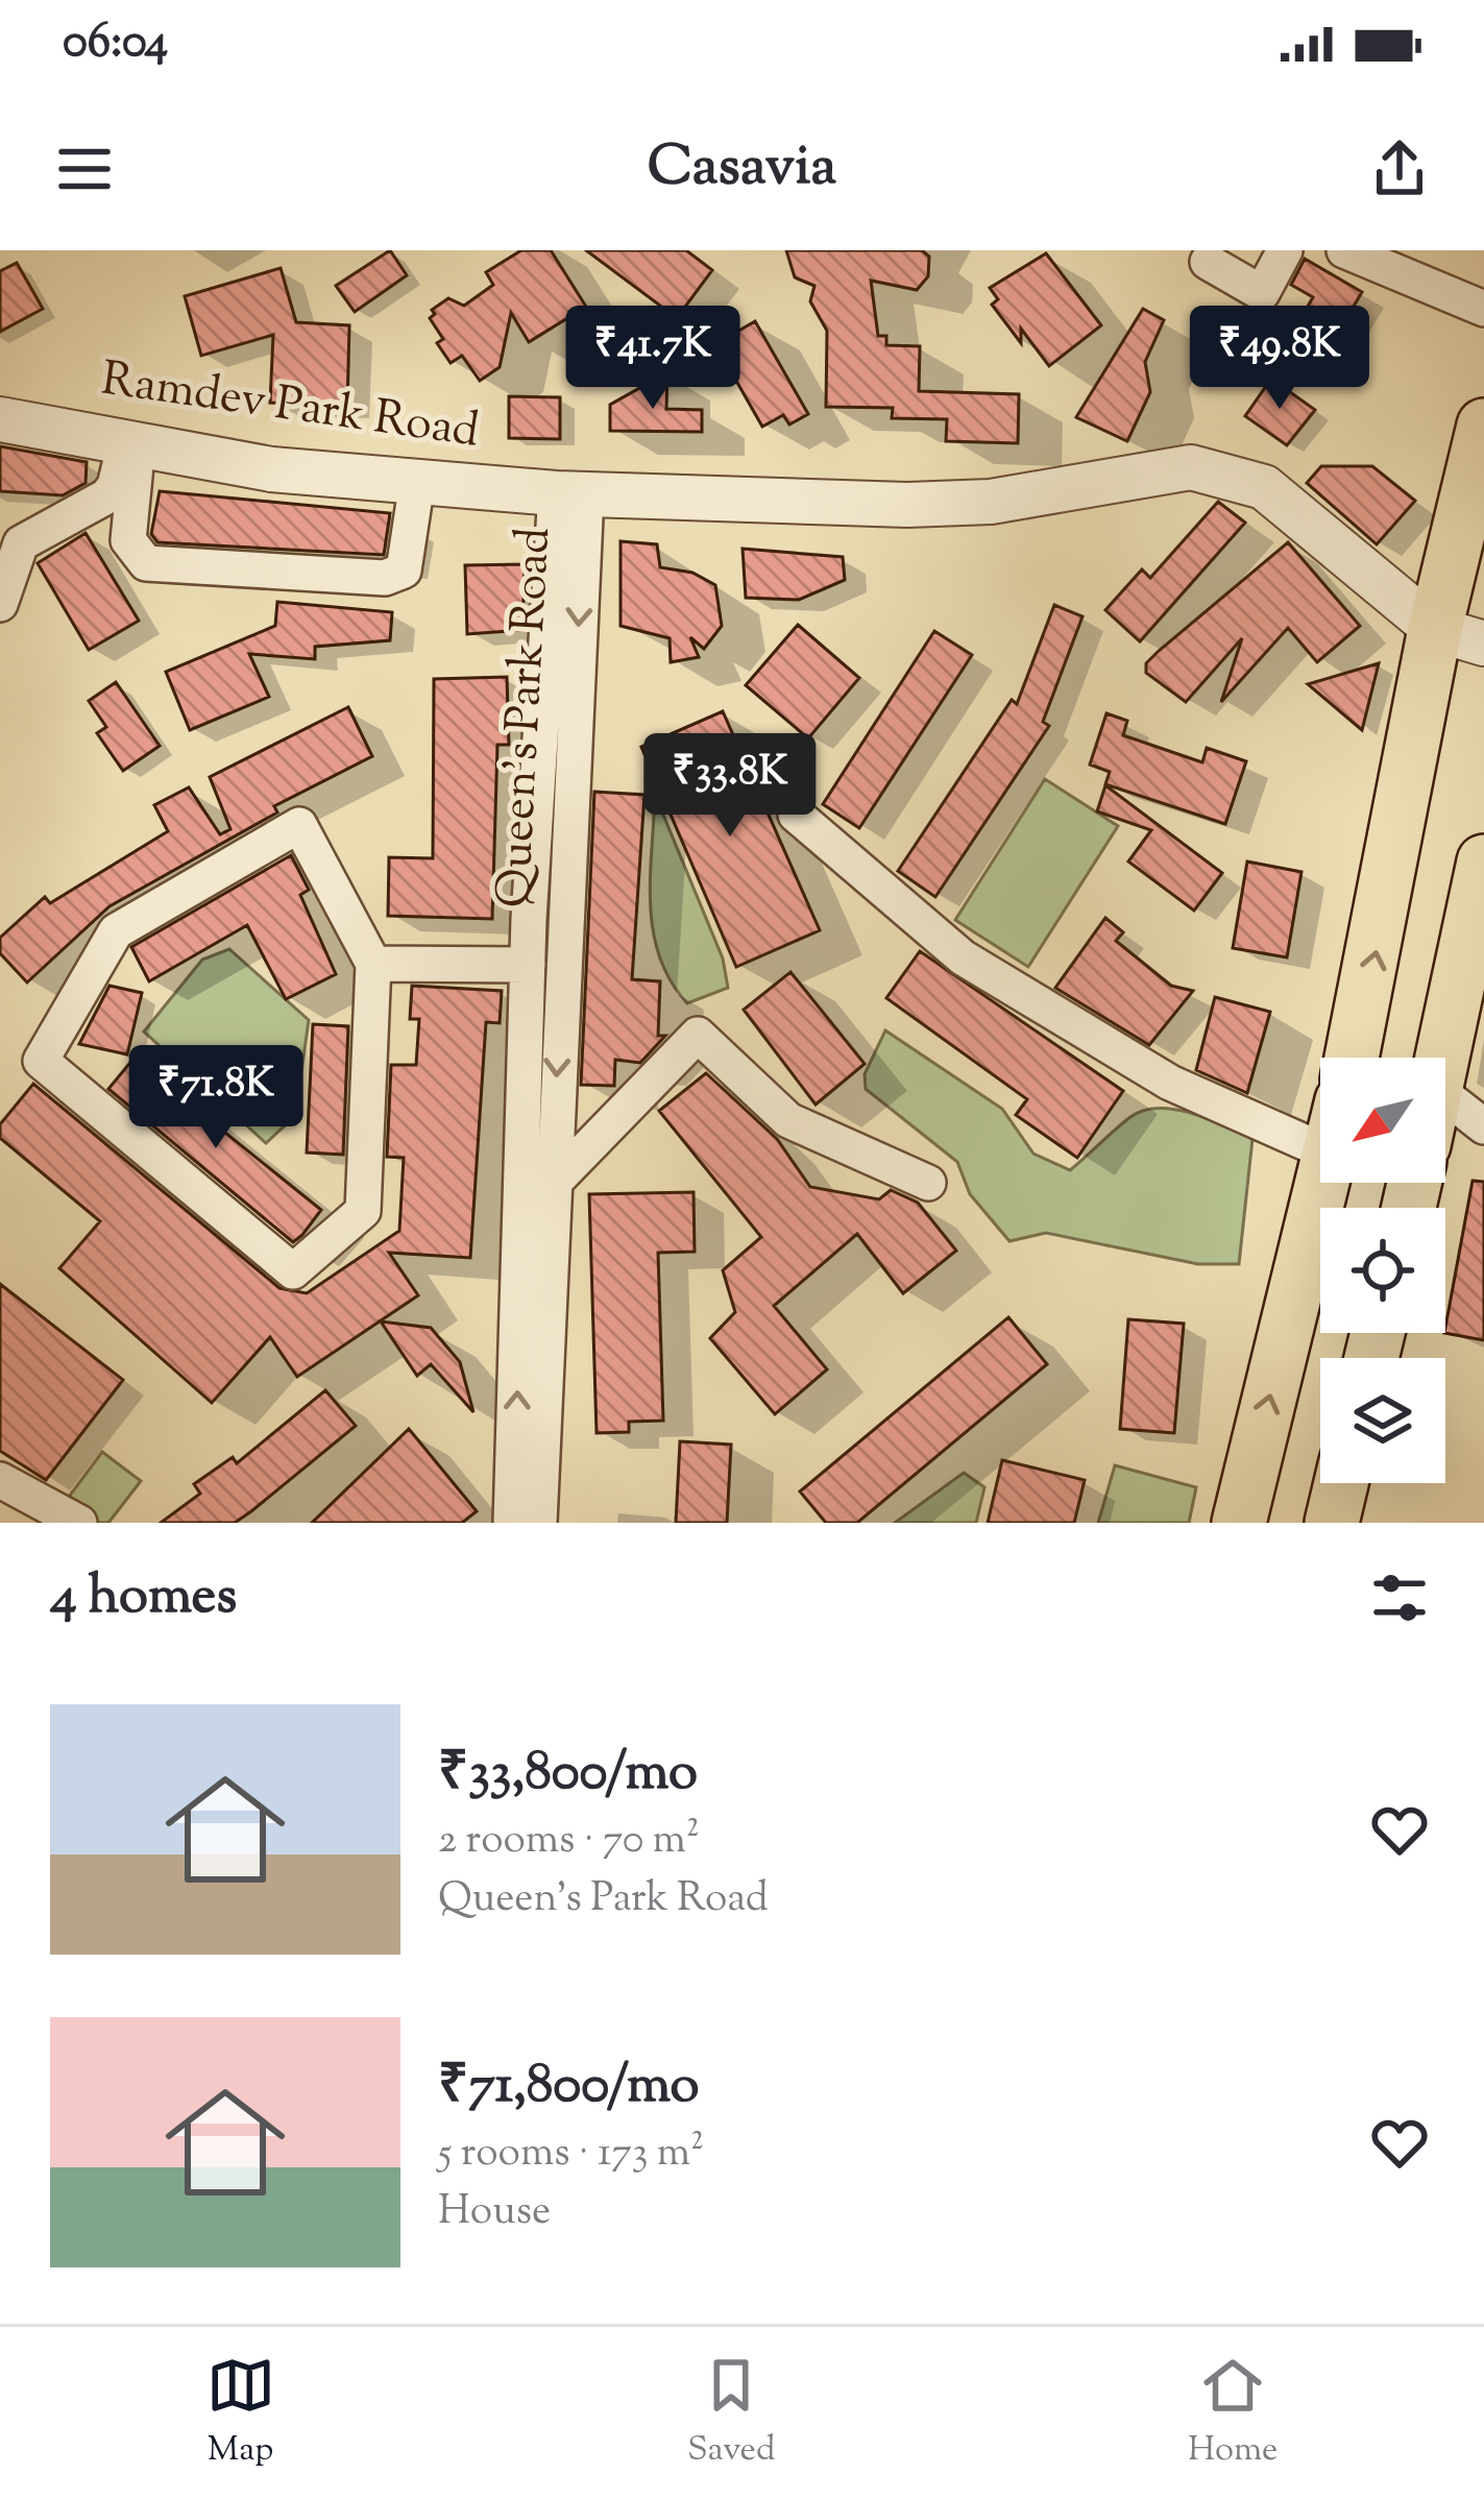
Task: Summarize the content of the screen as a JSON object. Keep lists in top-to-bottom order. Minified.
{"streets":{"street":["Ramdev Park Road","Queen's Park Road"]},"crossings":[["Ramdev Park Road","Queen's Park Road"]],"north":"bottom left","page":{"status":"06:04","header":"Casavia","price":["₹41.7K","₹49.8K","₹33.8K","₹71.8K"],"heading":"4 homes","list":[{"name":"₹33,800/mo","note":"2 rooms · 70 m² · Queen's Park Road"},{"name":"₹71,800/mo","note":"5 rooms · 173 m² · House"}],"tabs":["Map","Saved","Home"]}}
